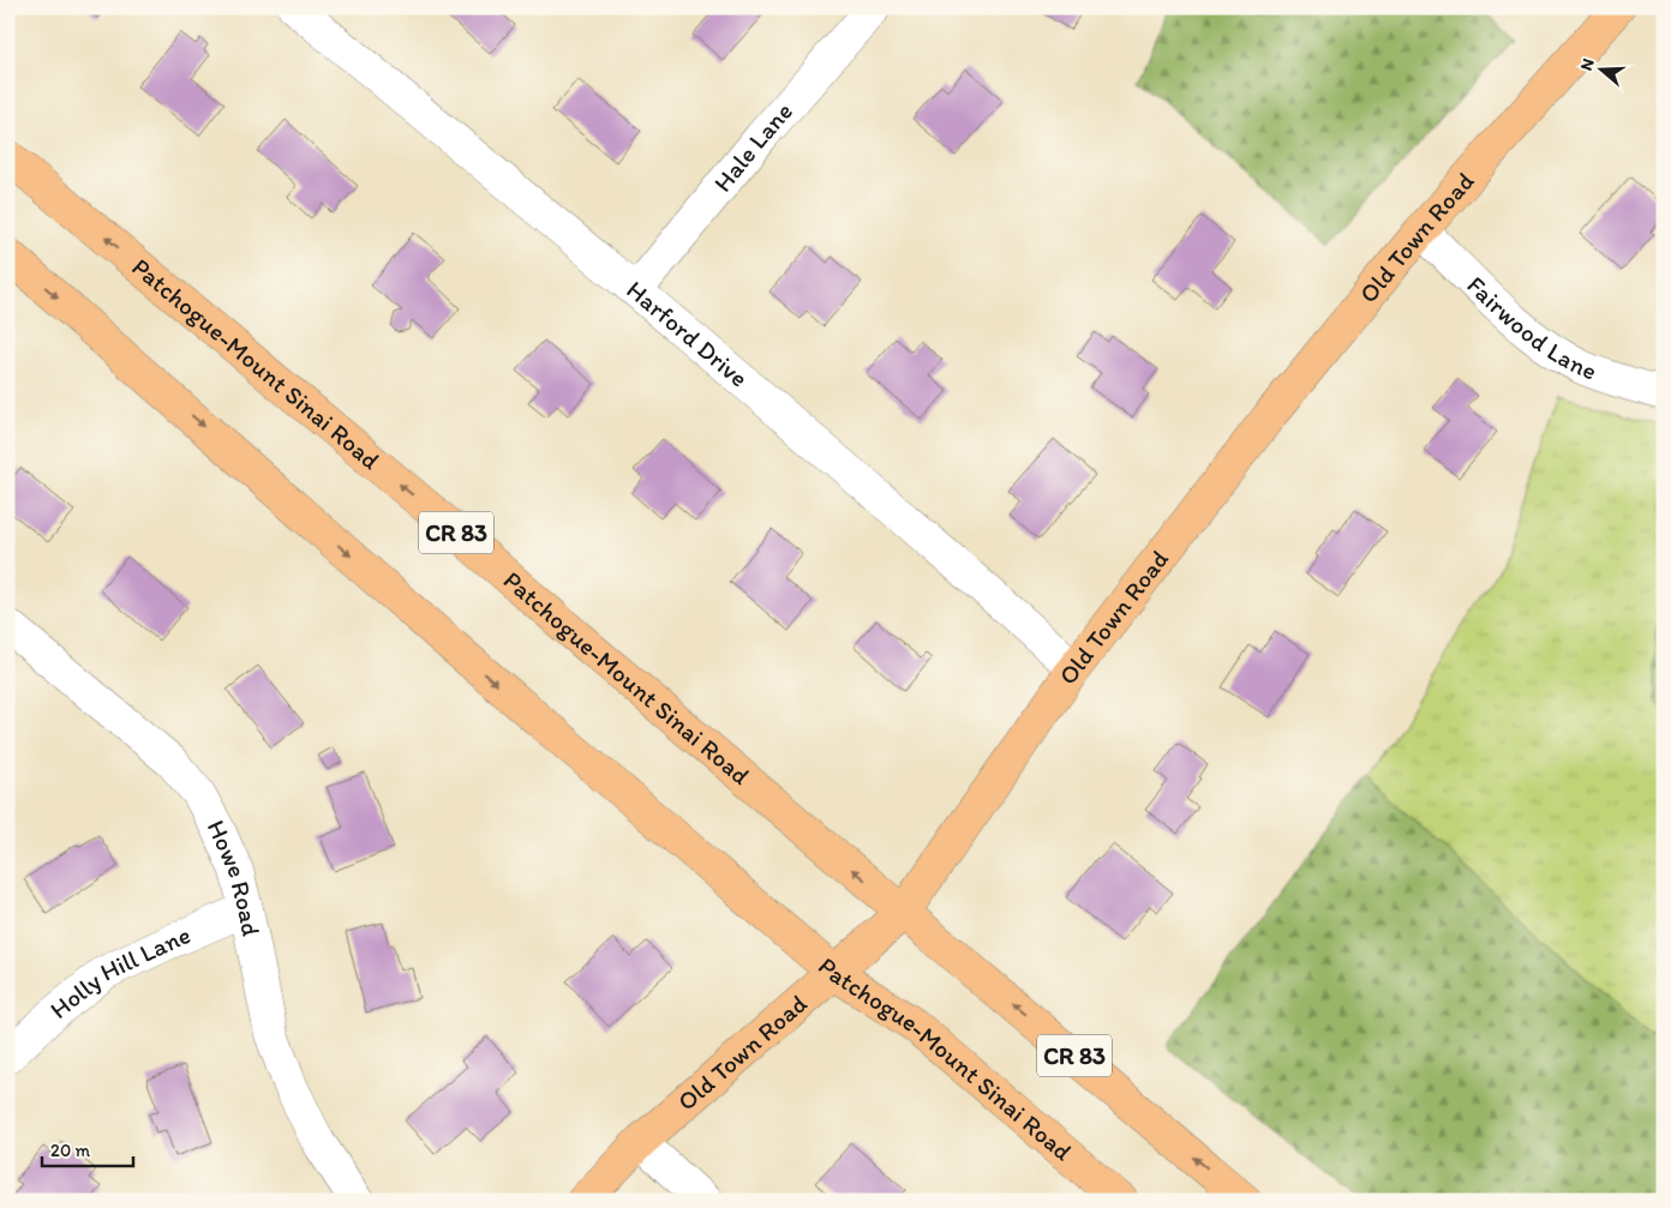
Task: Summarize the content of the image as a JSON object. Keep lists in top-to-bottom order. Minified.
{"streets":{"main road":["Old Town Road","Patchogue-Mount Sinai Road","CR 83"],"street":["Hale Lane","Fairwood Lane","Harford Drive","Howe Road","Holly Hill Lane"]},"crossings":[["Hale Lane","Harford Drive"],["Old Town Road","Fairwood Lane"],["Old Town Road","Harford Drive"],["Old Town Road","Patchogue-Mount Sinai Road"],["Howe Road","Holly Hill Lane"]],"scale_bar":"20 m","north":"left"}
